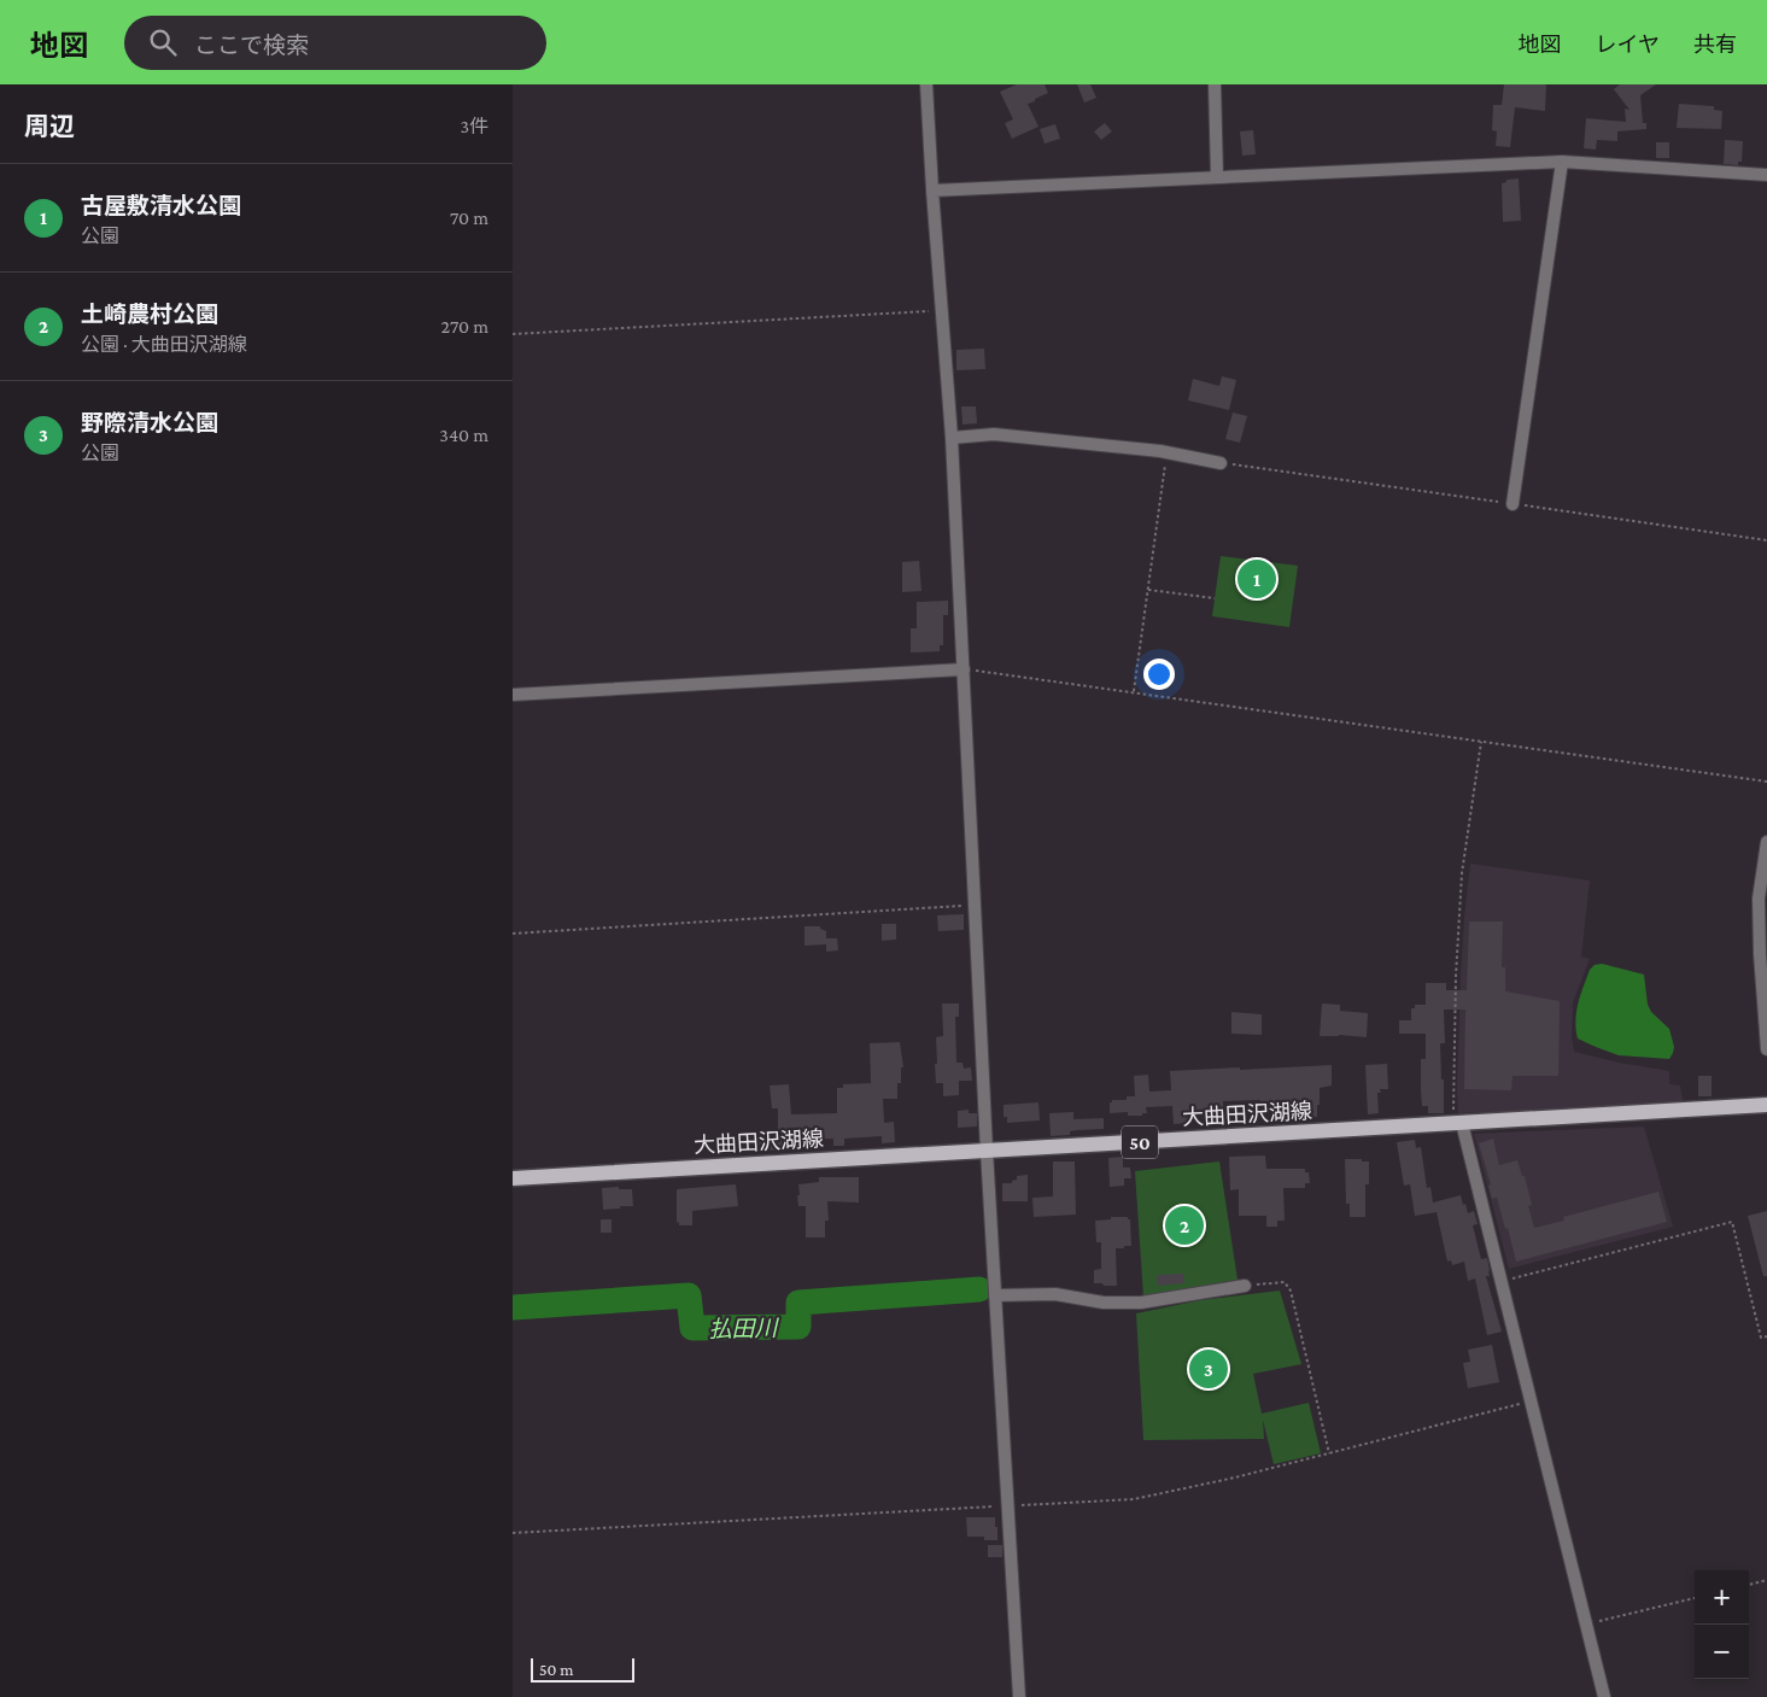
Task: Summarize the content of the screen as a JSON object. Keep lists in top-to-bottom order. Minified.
{"streets":{"main road":["大曲田沢湖線","50"]},"water":["払田川"],"scale_bar":"50 m","page":{"header":"地図","search":"ここで検索","nav":["地図","レイヤ","共有"],"heading":["周辺","3件"],"list":[{"mark":"1","name":"古屋敷清水公園","note":"公園","value":"70 m"},{"mark":"2","name":"土崎農村公園","note":"公園 · 大曲田沢湖線","value":"270 m"},{"mark":"3","name":"野際清水公園","note":"公園","value":"340 m"}],"pins":["1","2","3"],"map_buttons":["+","−"],"scale":"50 m"}}
